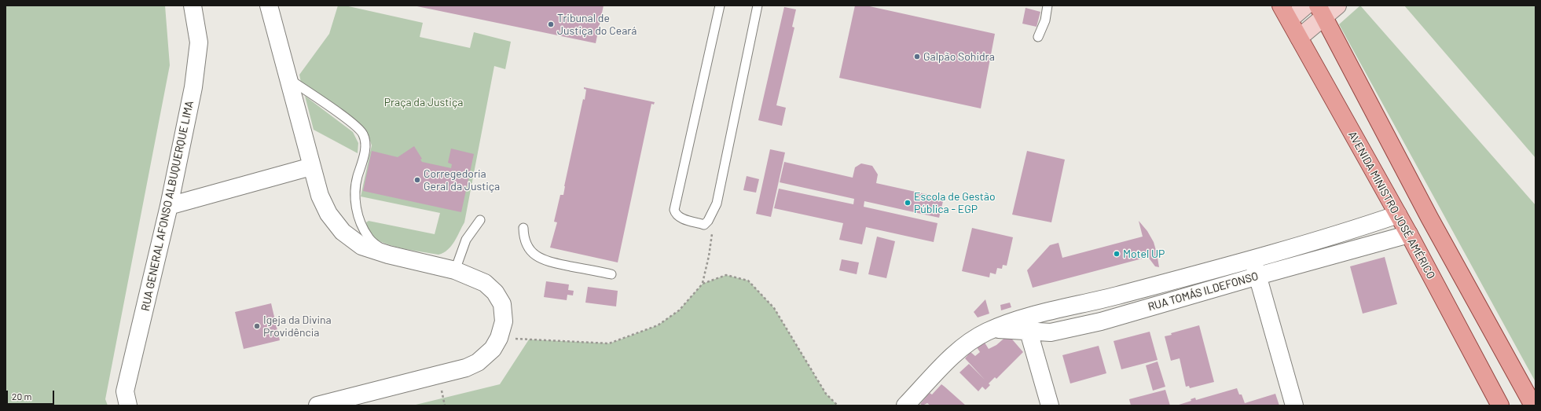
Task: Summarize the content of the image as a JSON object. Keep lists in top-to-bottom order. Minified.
{"streets":{"main road":["AVENIDA MINISTRO JOSÉ AMÉRICO"],"street":["RUA GENERAL AFONSO ALBUQUERQUE LIMA","RUA TOMÁS ILDEFONSO"]},"crossings":[["AVENIDA MINISTRO JOSÉ AMÉRICO","RUA TOMÁS ILDEFONSO"]],"parks":["Praça da Justiça"],"places":["Tribunal de Justiça do Ceará","Galpão Sohidra","Corregedoria Geral da Justiça","Escola de Gestão Pública - EGP","Motel UP","Igeja da Divina Providência"],"scale_bar":"20 m"}
